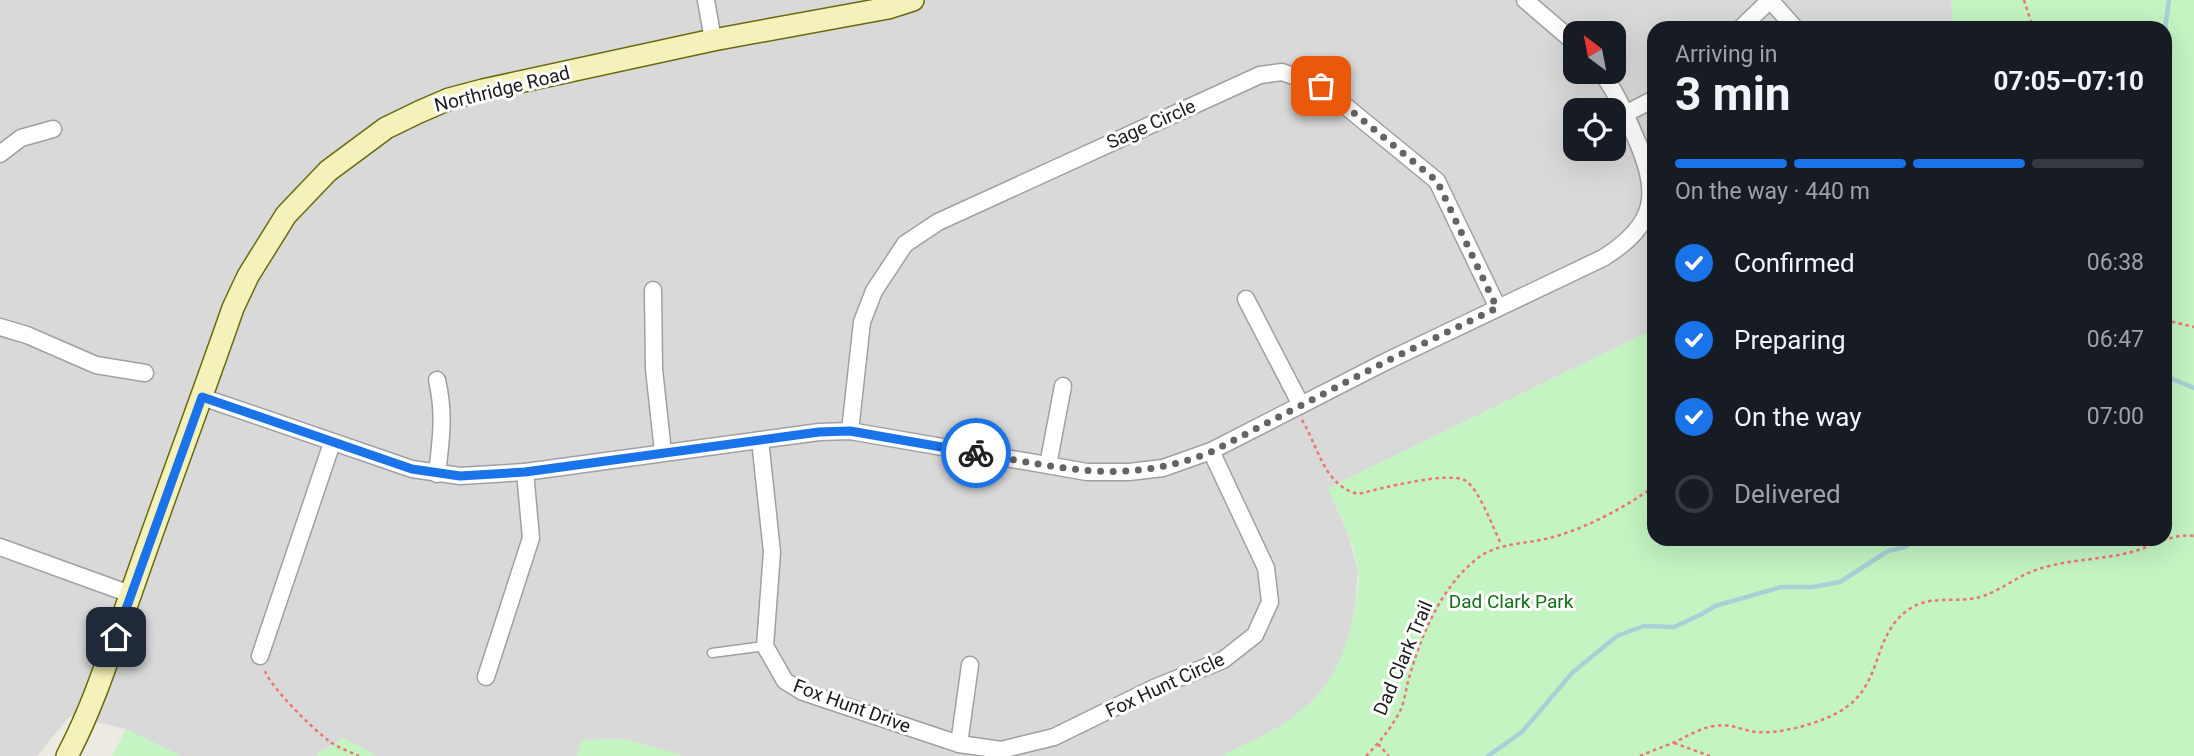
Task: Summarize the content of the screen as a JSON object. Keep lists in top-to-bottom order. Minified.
{"streets":{"street":["Northridge Road","Sage Circle","Fox Hunt Circle","Fox Hunt Drive"],"path":["Dad Clark Trail"]},"crossings":[["Fox Hunt Circle","Fox Hunt Drive"]],"parks":["Dad Clark Park"],"north":"top left","page":{"heading":["3 min","Arriving in","07:05–07:10"],"bar":"On the way · 440 m","list":[["Confirmed","06:38"],["Preparing","06:47"],["On the way","07:00"],"Delivered"]}}
